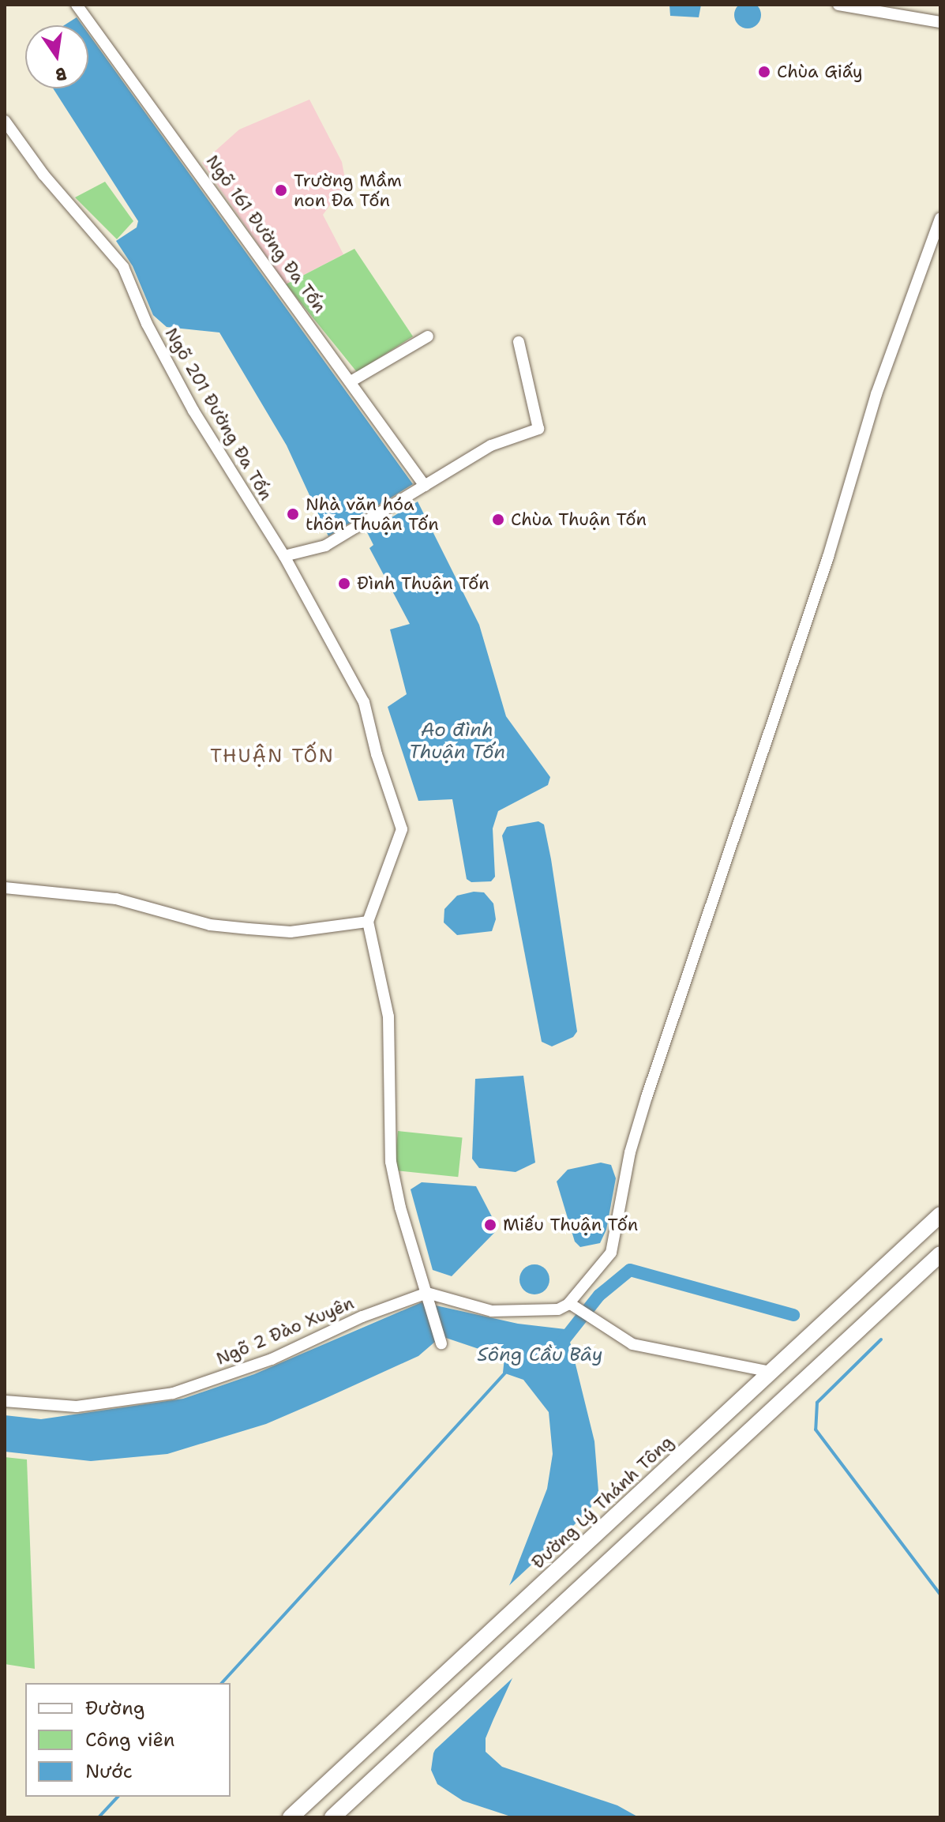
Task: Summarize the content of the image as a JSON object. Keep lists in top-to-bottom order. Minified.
{"streets":{"main road":["Đường Lý Thánh Tông"],"street":["Ngõ 161 Đường Đa Tốn","Ngõ 201 Đường Đa Tốn","Ngõ 2 Đào Xuyên"]},"districts":["THUẬN TỐN"],"water":["Ao đình Thuận Tốn","Sông Cầu Bây"],"places":["Chùa Giấy","Trường Mầm non Đa Tốn","Nhà văn hóa thôn Thuận Tốn","Chùa Thuận Tốn","Đình Thuận Tốn","Miếu Thuận Tốn"],"legend":["Đường","Công viên","Nước"],"north":"bottom"}
